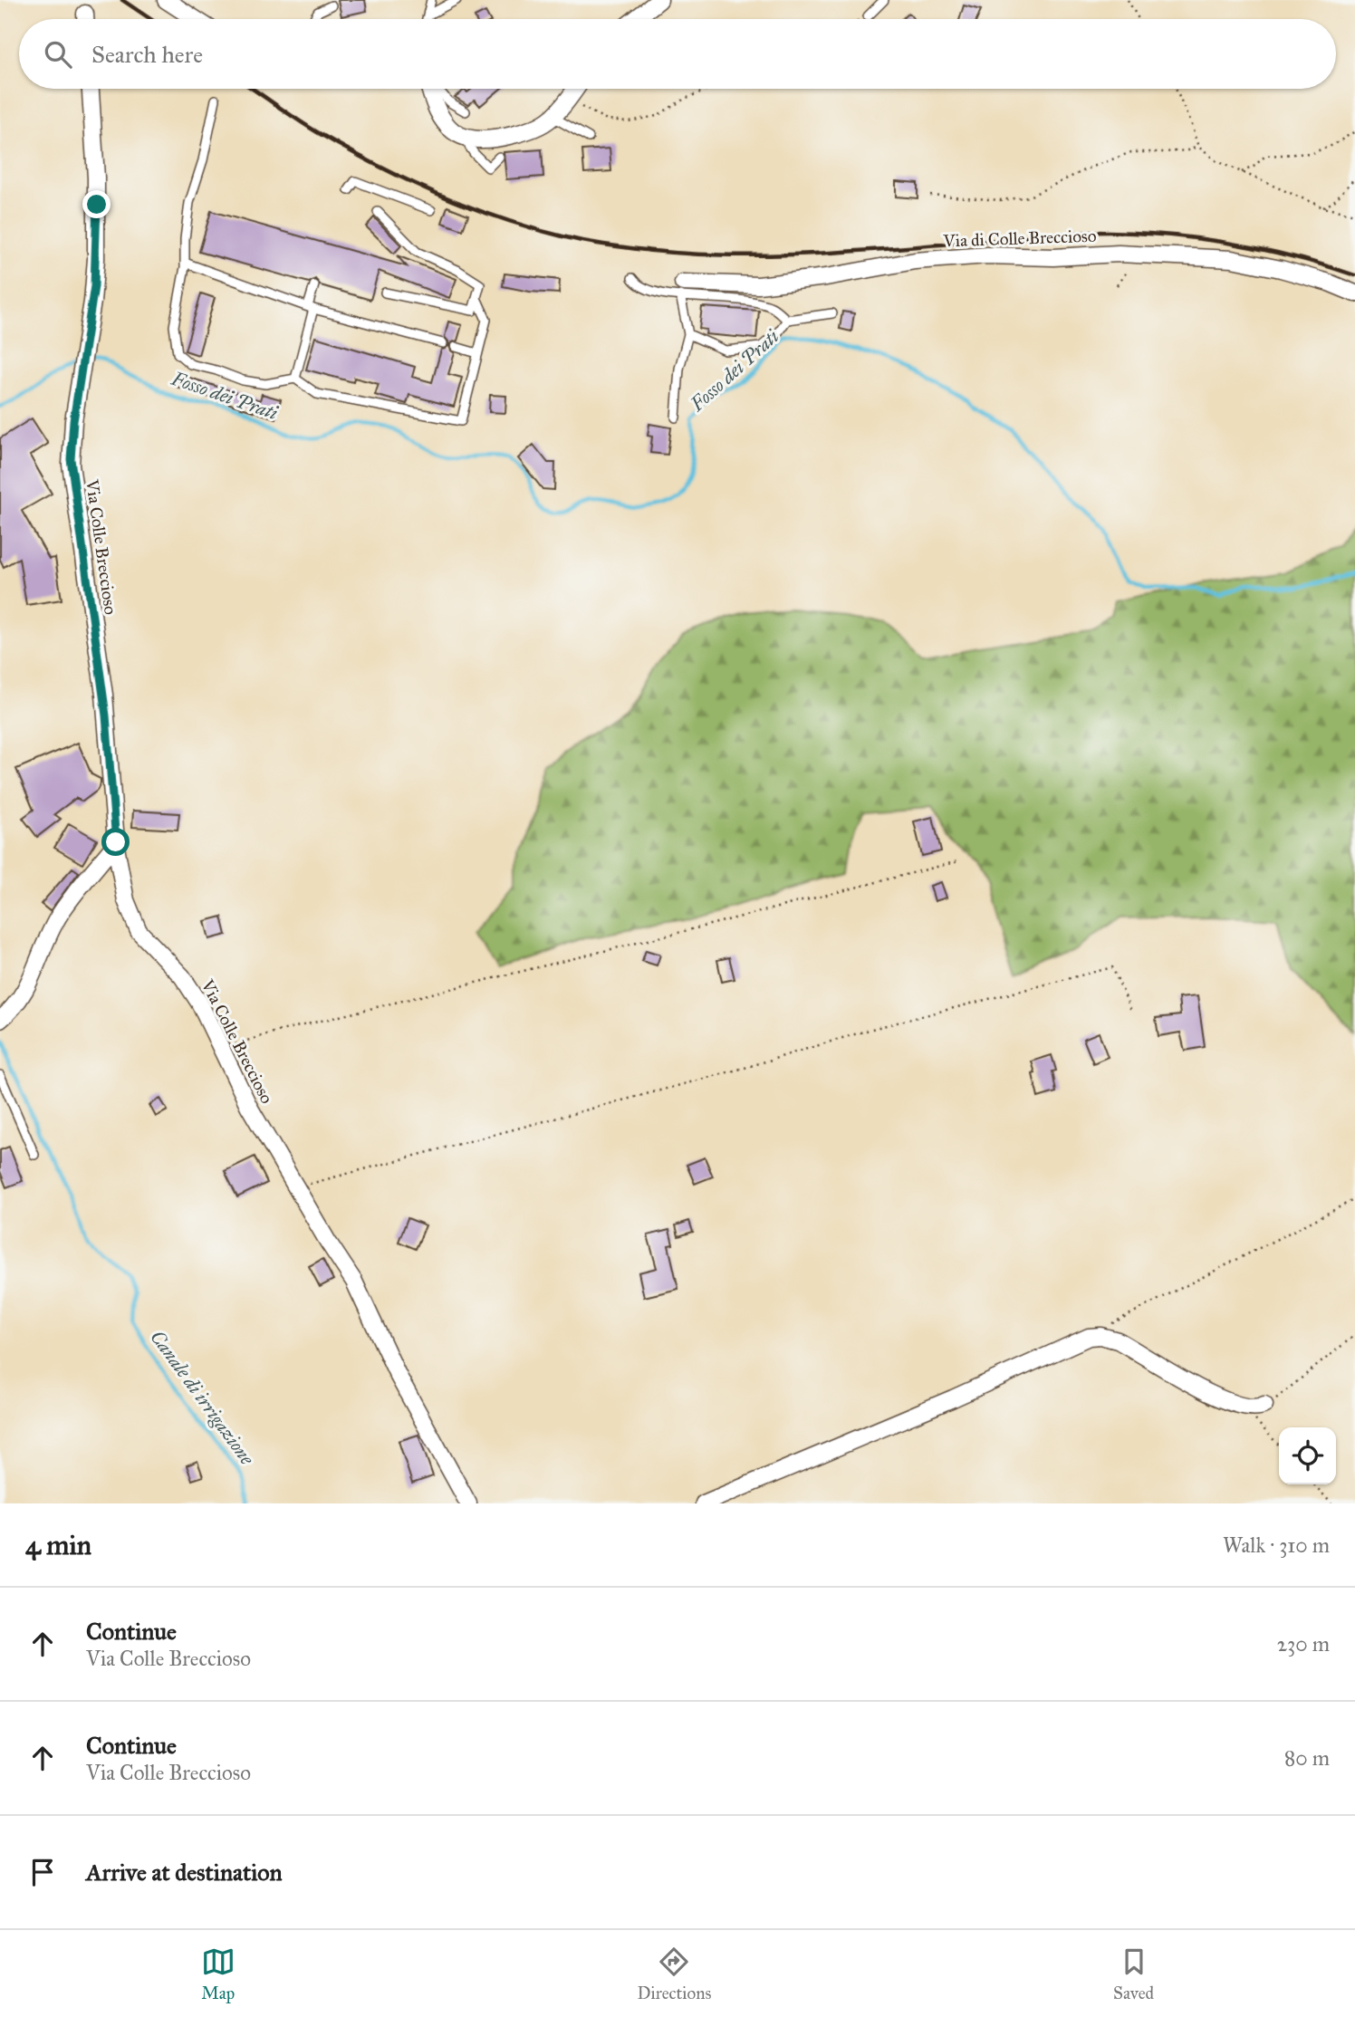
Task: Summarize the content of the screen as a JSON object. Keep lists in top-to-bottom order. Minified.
{"streets":{"street":["Via di Colle Breccioso","Via Colle Breccioso"]},"water":["Fosso dei Prati","Canale di irrigazione"],"page":{"search":"Search here","heading":["4 min","Walk · 310 m"],"list":[["Continue","Via Colle Breccioso","230 m"],["Continue","Via Colle Breccioso","80 m"],"Arrive at destination"],"nav":["Map","Directions","Saved"]}}
